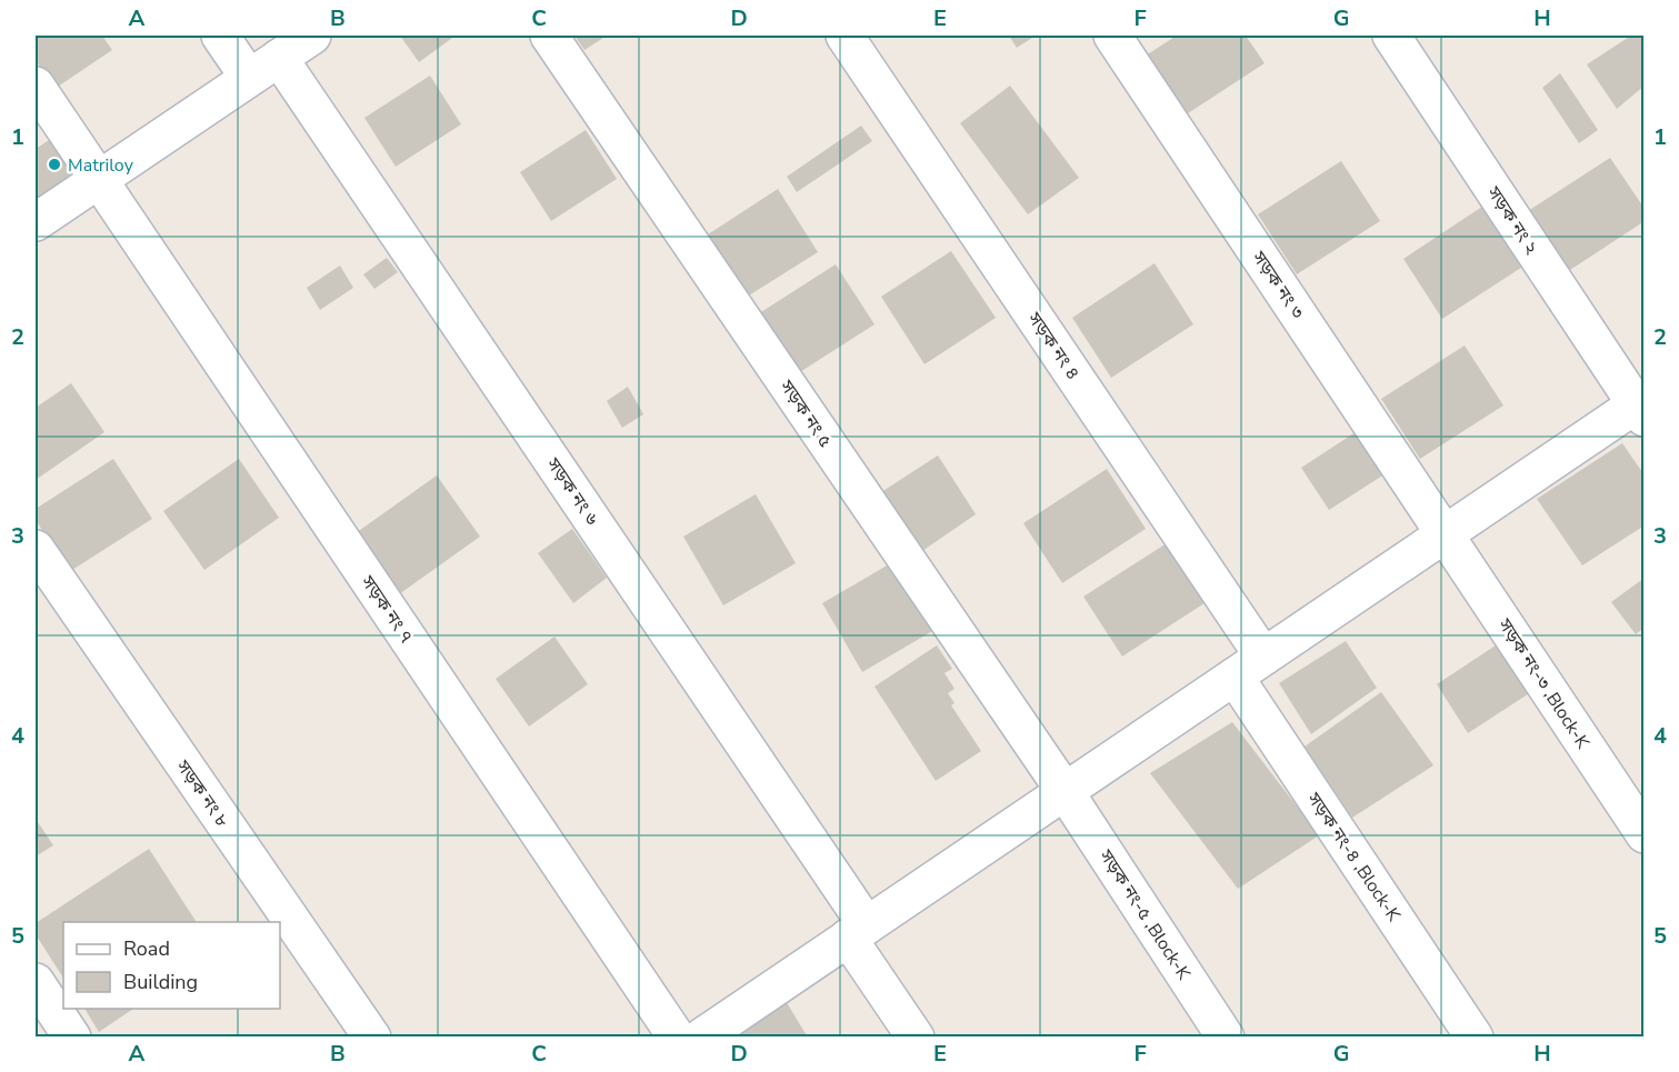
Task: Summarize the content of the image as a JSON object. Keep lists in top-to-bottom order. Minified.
{"streets":{"street":["সড়ক নং ২","সড়ক নং ৩","সড়ক নং ৪","সড়ক নং ৫","সড়ক নং ৬","সড়ক নং ৭","সড়ক নং-৩ ,Block-K","সড়ক নং ৮","সড়ক নং-৪ ,Block-K","সড়ক নং-৫ ,Block-K"]},"crossings":[["সড়ক নং ৩","সড়ক নং-৩ ,Block-K"],["সড়ক নং ৫","সড়ক নং-৫ ,Block-K"]],"places":["Matriloy"],"legend":["Road","Building"],"grid":{"columns":["A","B","C","D","E","F","G","H"],"rows":["1","2","3","4","5"]}}
